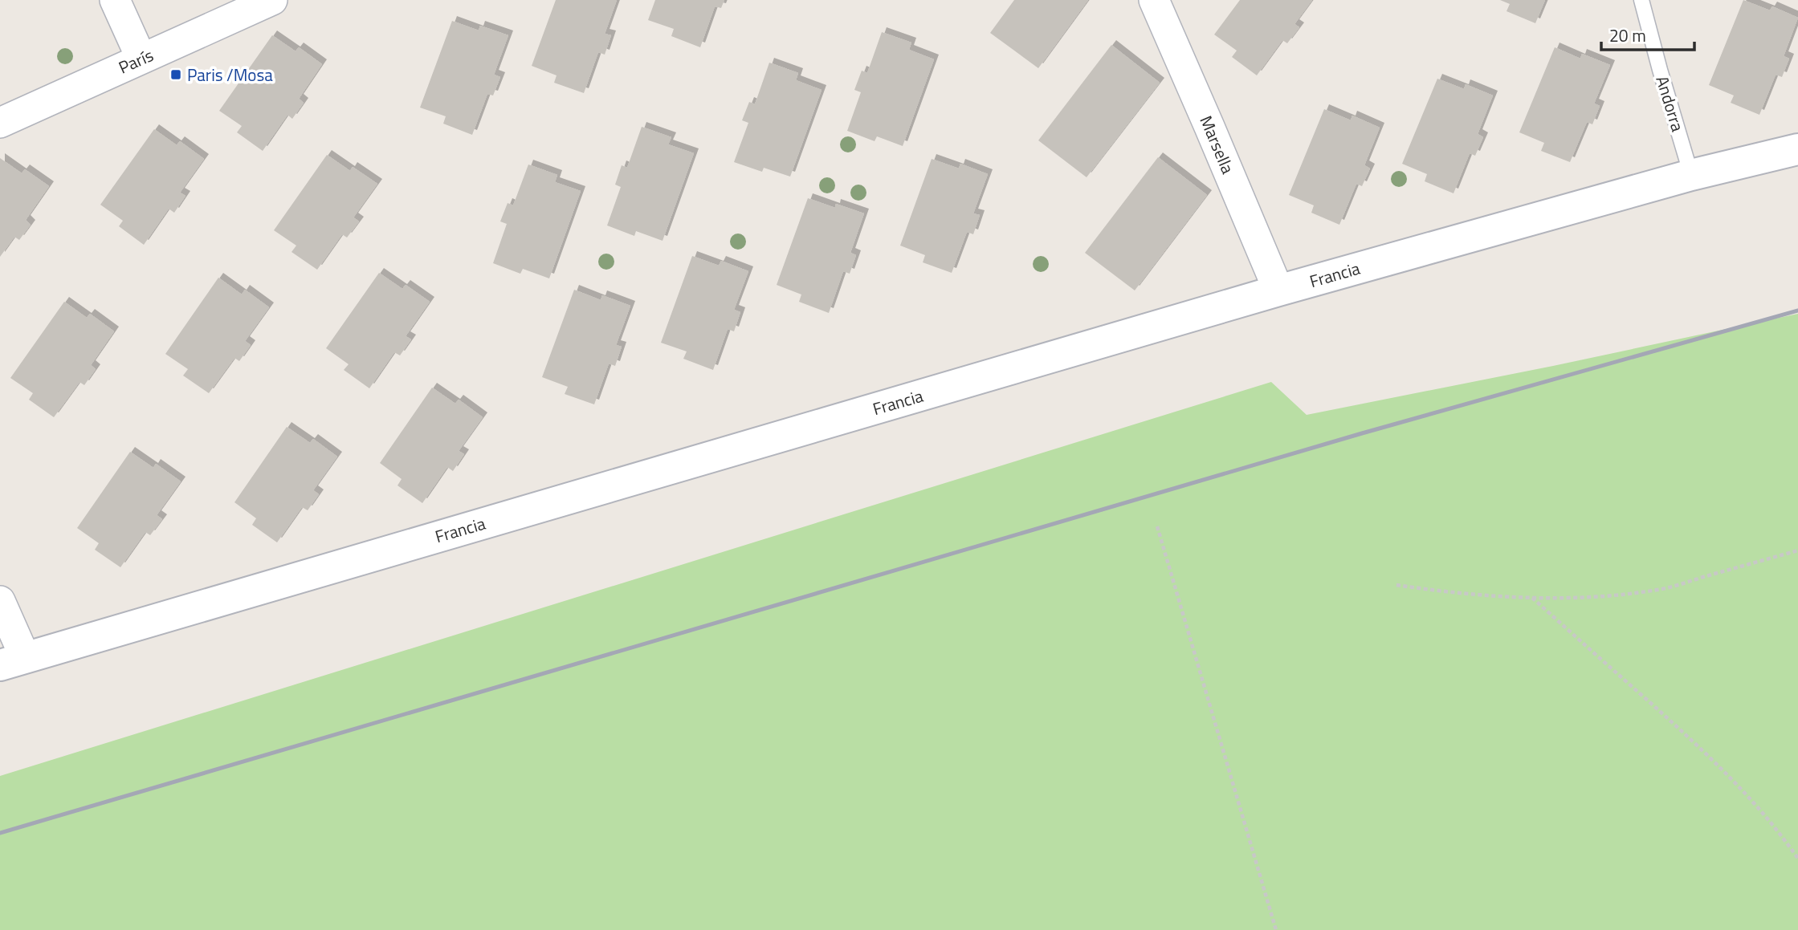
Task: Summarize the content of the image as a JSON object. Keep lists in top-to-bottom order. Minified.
{"streets":{"street":["París","Marsella","Francia"],"lane":["Andorra"]},"crossings":[["Andorra","Francia"],["Marsella","Francia"]],"places":{"transit":["Paris /Mosa"]},"scale_bar":"20 m"}
